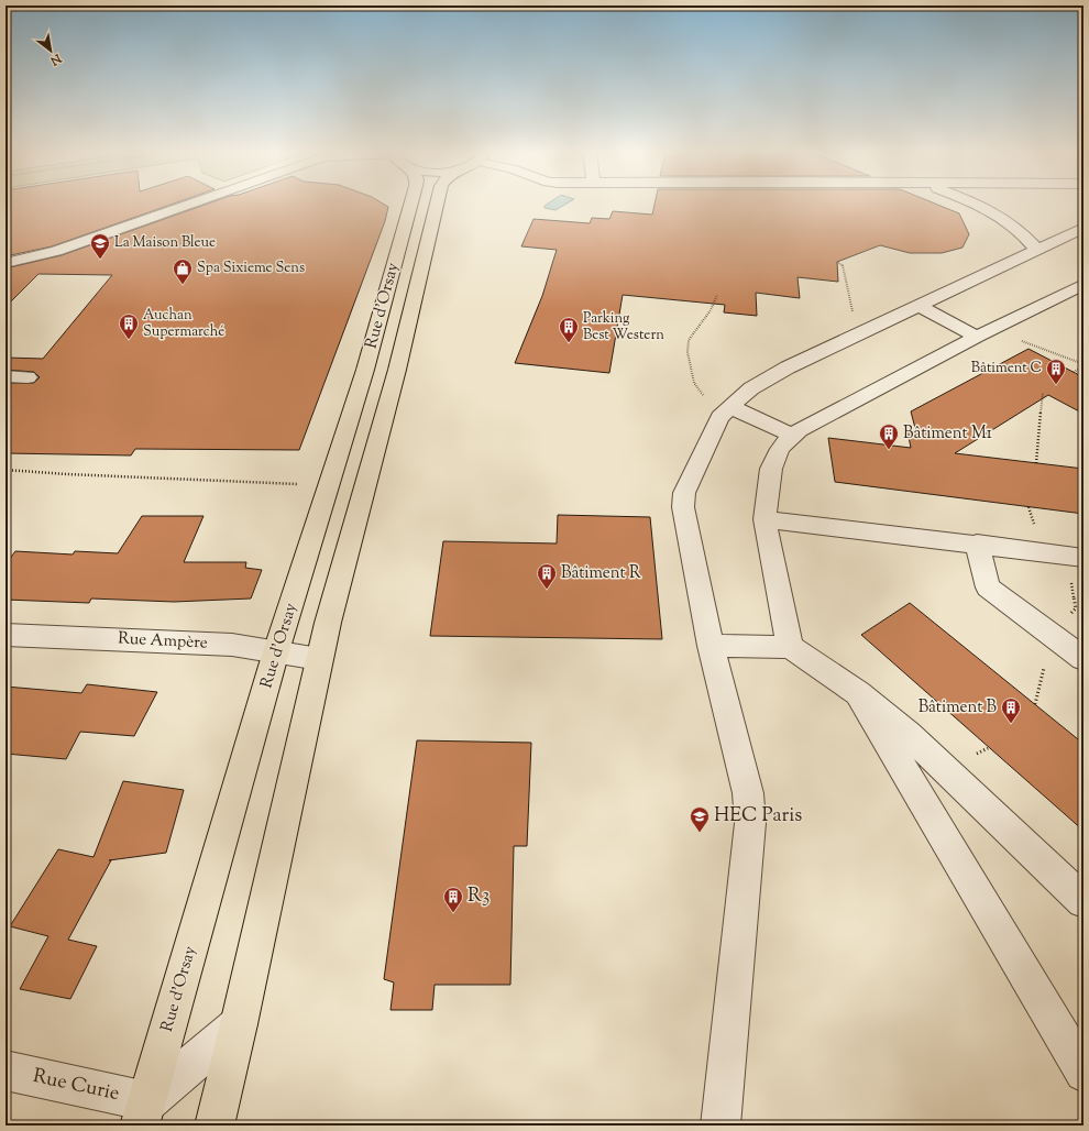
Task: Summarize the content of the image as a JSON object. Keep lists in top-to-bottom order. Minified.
{"streets":{"main road":["Rue d'Orsay"],"street":["Rue Ampère","Rue Curie"]},"crossings":[["Rue d'Orsay","Rue Ampère"],["Rue d'Orsay","Rue Curie"]],"places":{"school or university":["La Maison Bleue","HEC Paris"],"shop":["Spa Sixieme Sens"],"building":["Auchan Supermarché","Parking Best Western","Bâtiment C","Bâtiment M1","Bâtiment R","Bâtiment B","R3"]},"north":"bottom right"}
